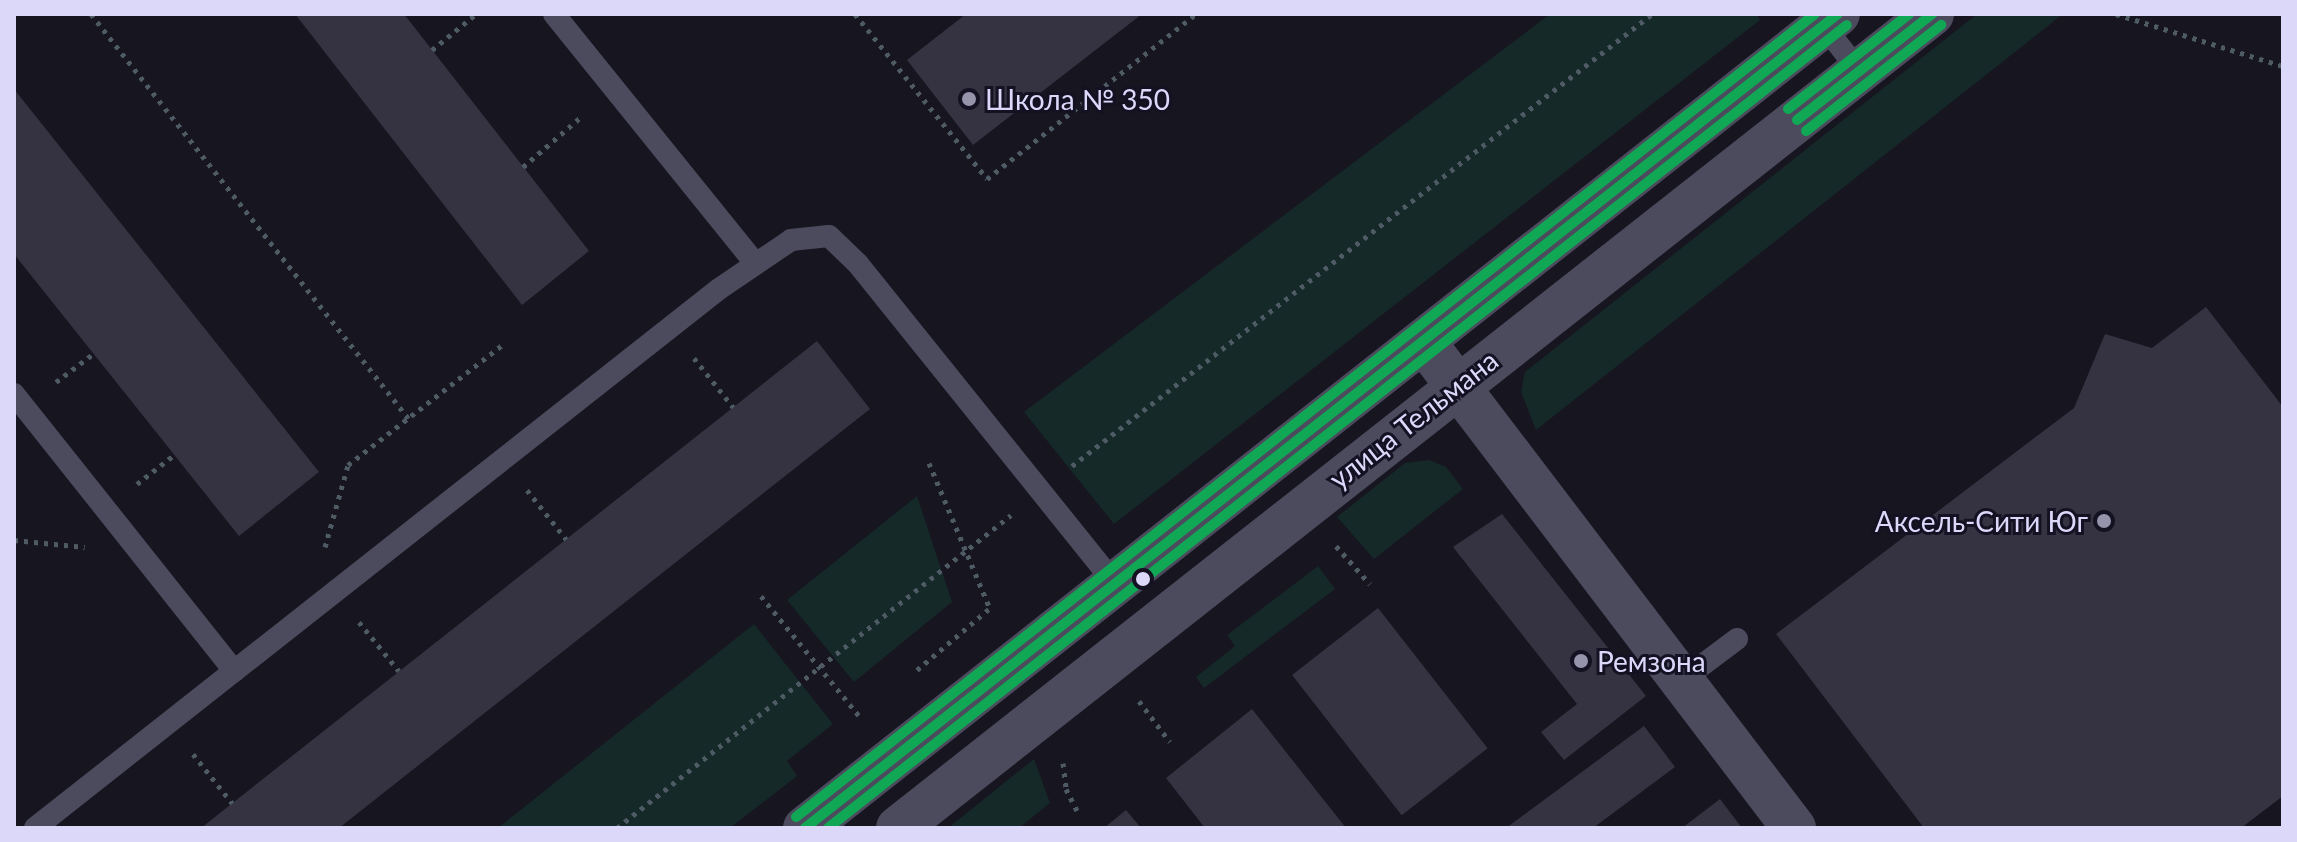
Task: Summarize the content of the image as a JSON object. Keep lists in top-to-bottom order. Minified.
{"streets":{"street":["улица Тельмана"]},"places":["Школа № 350","Аксель-Сити Юг","Ремзона"]}
